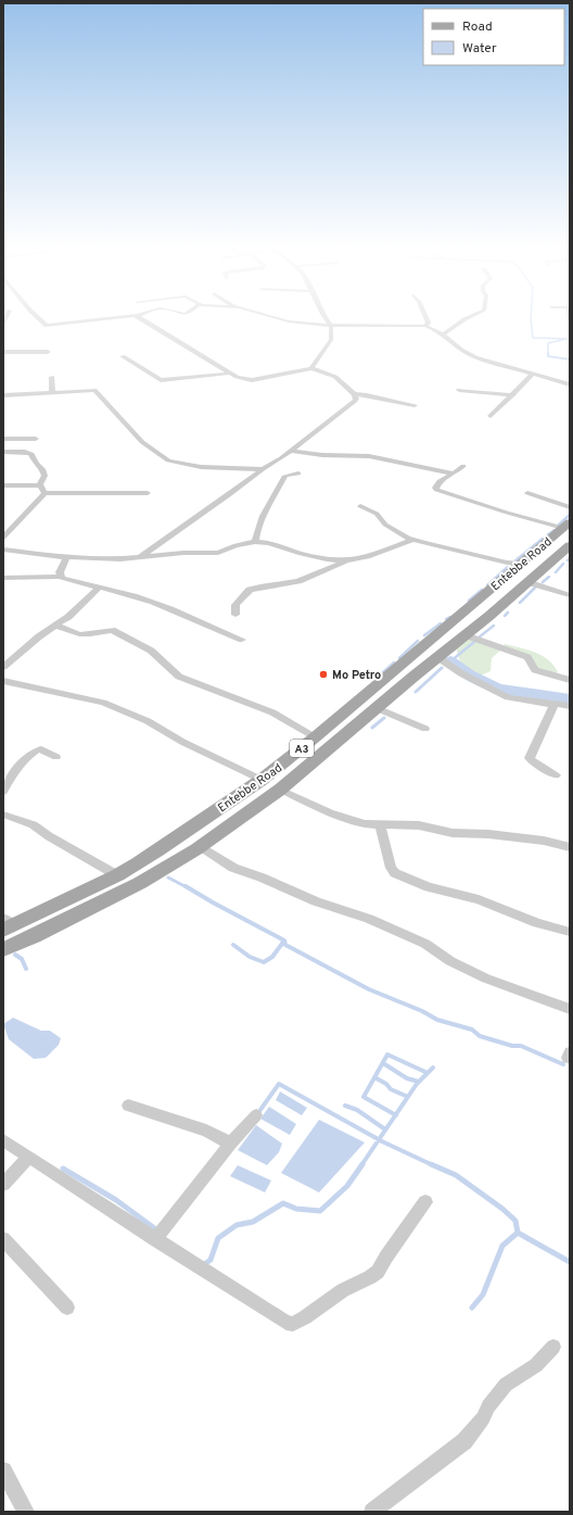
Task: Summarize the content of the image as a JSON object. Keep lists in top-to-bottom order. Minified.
{"streets":{"main road":["Entebbe Road","A3"]},"places":["Mo Petro"],"legend":["Road","Water"]}
